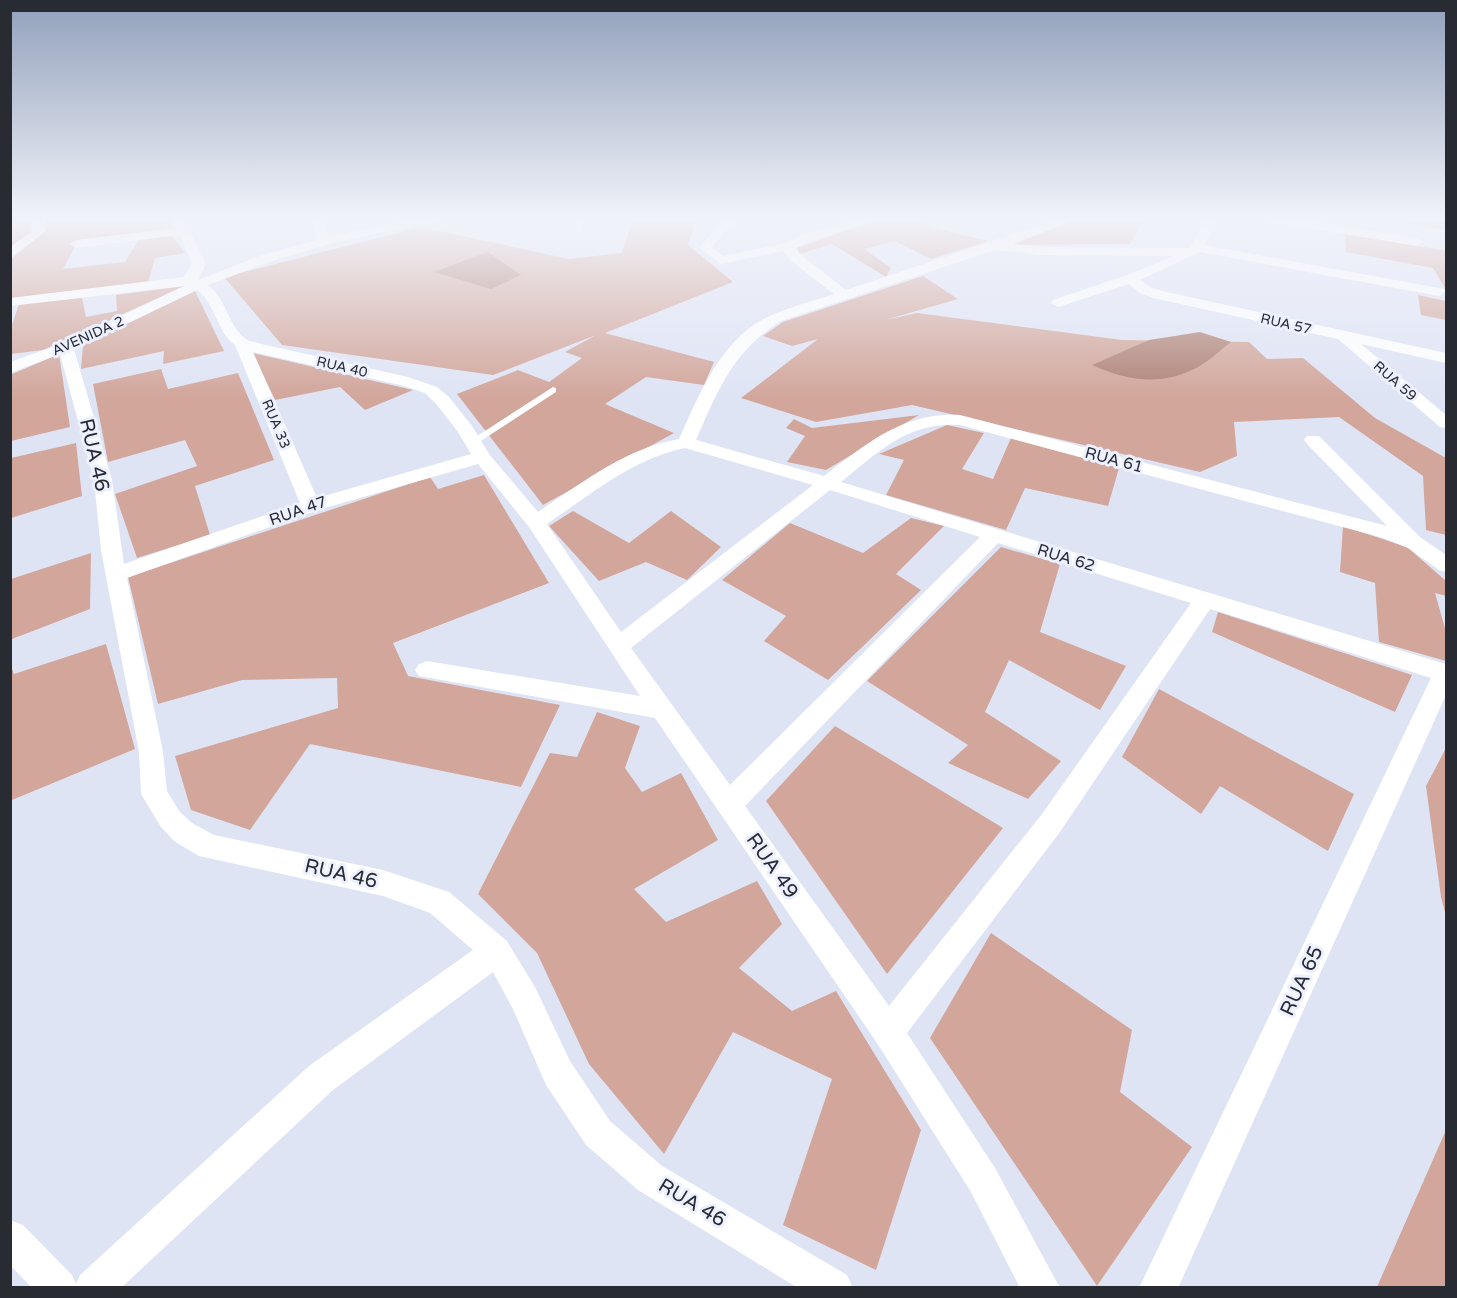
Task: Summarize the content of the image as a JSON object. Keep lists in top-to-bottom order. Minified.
{"streets":{"street":["RUA 57","AVENIDA 2","RUA 40","RUA 59","RUA 33","RUA 46","RUA 61","RUA 47","RUA 62","RUA 49","RUA 65"]},"crossings":[["RUA 57","RUA 59"],["AVENIDA 2","RUA 46"],["RUA 40","RUA 33"],["RUA 40","RUA 47"],["RUA 40","RUA 49"],["RUA 33","RUA 47"],["RUA 46","RUA 47"],["RUA 61","RUA 62"],["RUA 61","RUA 49"],["RUA 47","RUA 49"],["RUA 62","RUA 65"]]}
